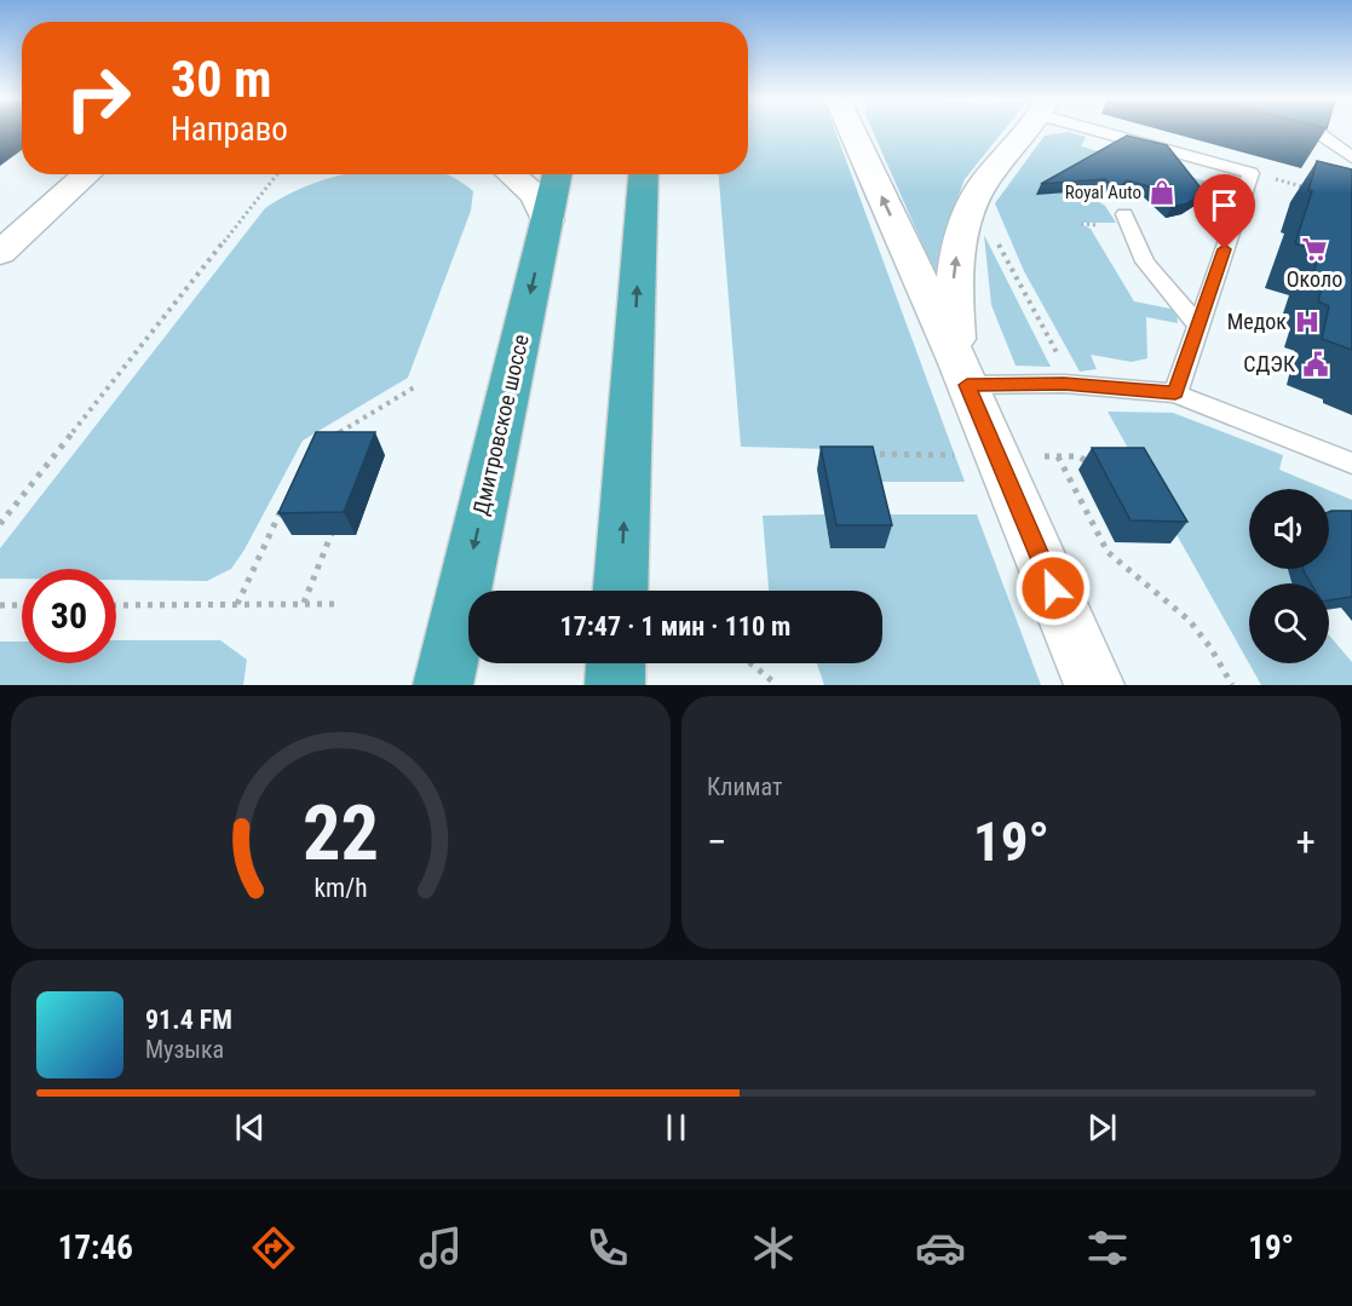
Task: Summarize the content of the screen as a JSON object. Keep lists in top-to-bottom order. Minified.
{"streets":{"highway":["Дмитровское шоссе"]},"places":{"shop":["Royal Auto"],"supermarket":["Около"],"hospital":["Медок"],"public building":["СДЭК"]},"page":{"turn":["30 m","Направо"],"limit":"30","trip":"17:47 · 1 мин · 110 m","tile":"Климат","heat":["−","19°","+"],"song":["91.4 FM","Музыка"],"tabs":["17:46","19°"],"gauge":["22","km/h"]}}
